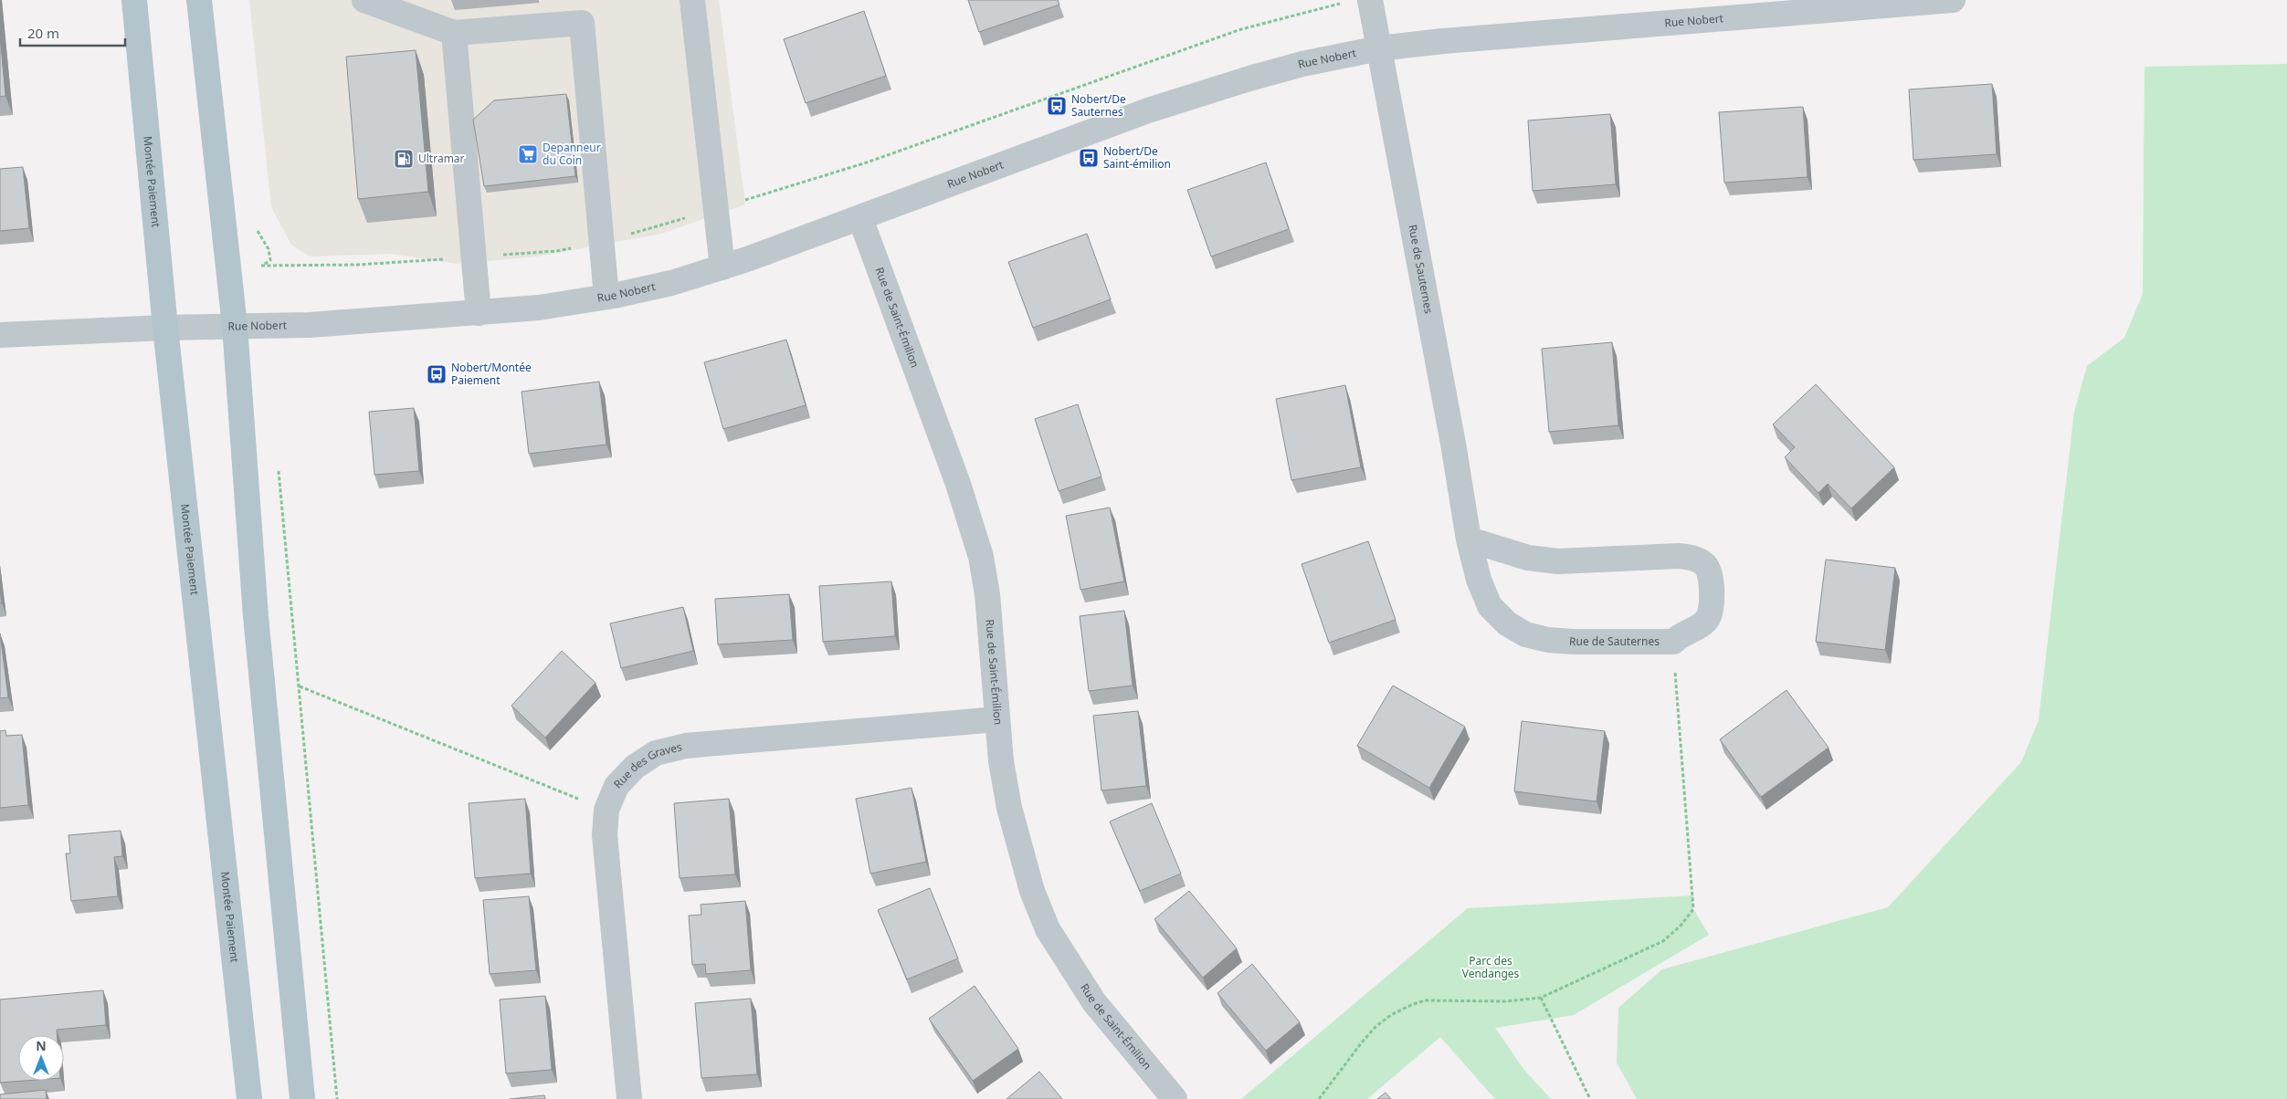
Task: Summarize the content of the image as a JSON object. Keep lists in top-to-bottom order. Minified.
{"streets":{"main road":["Montée Paiement"],"street":["Rue Nobert","Rue de Sauternes","Rue de Saint-Émilion","Rue des Graves"]},"crossings":[["Rue Nobert","Montée Paiement"],["Rue Nobert","Rue de Sauternes"],["Rue Nobert","Rue de Saint-Émilion"],["Rue de Saint-Émilion","Rue des Graves"]],"parks":["Parc des Vendanges"],"places":{"bus stop":["Nobert/De Sauternes","Nobert/De Saint-émilion","Nobert/Montée Paiement"],"supermarket":["Depanneur du Coin"],"fuel station":["Ultramar"]},"scale_bar":"20 m","north":"top"}
